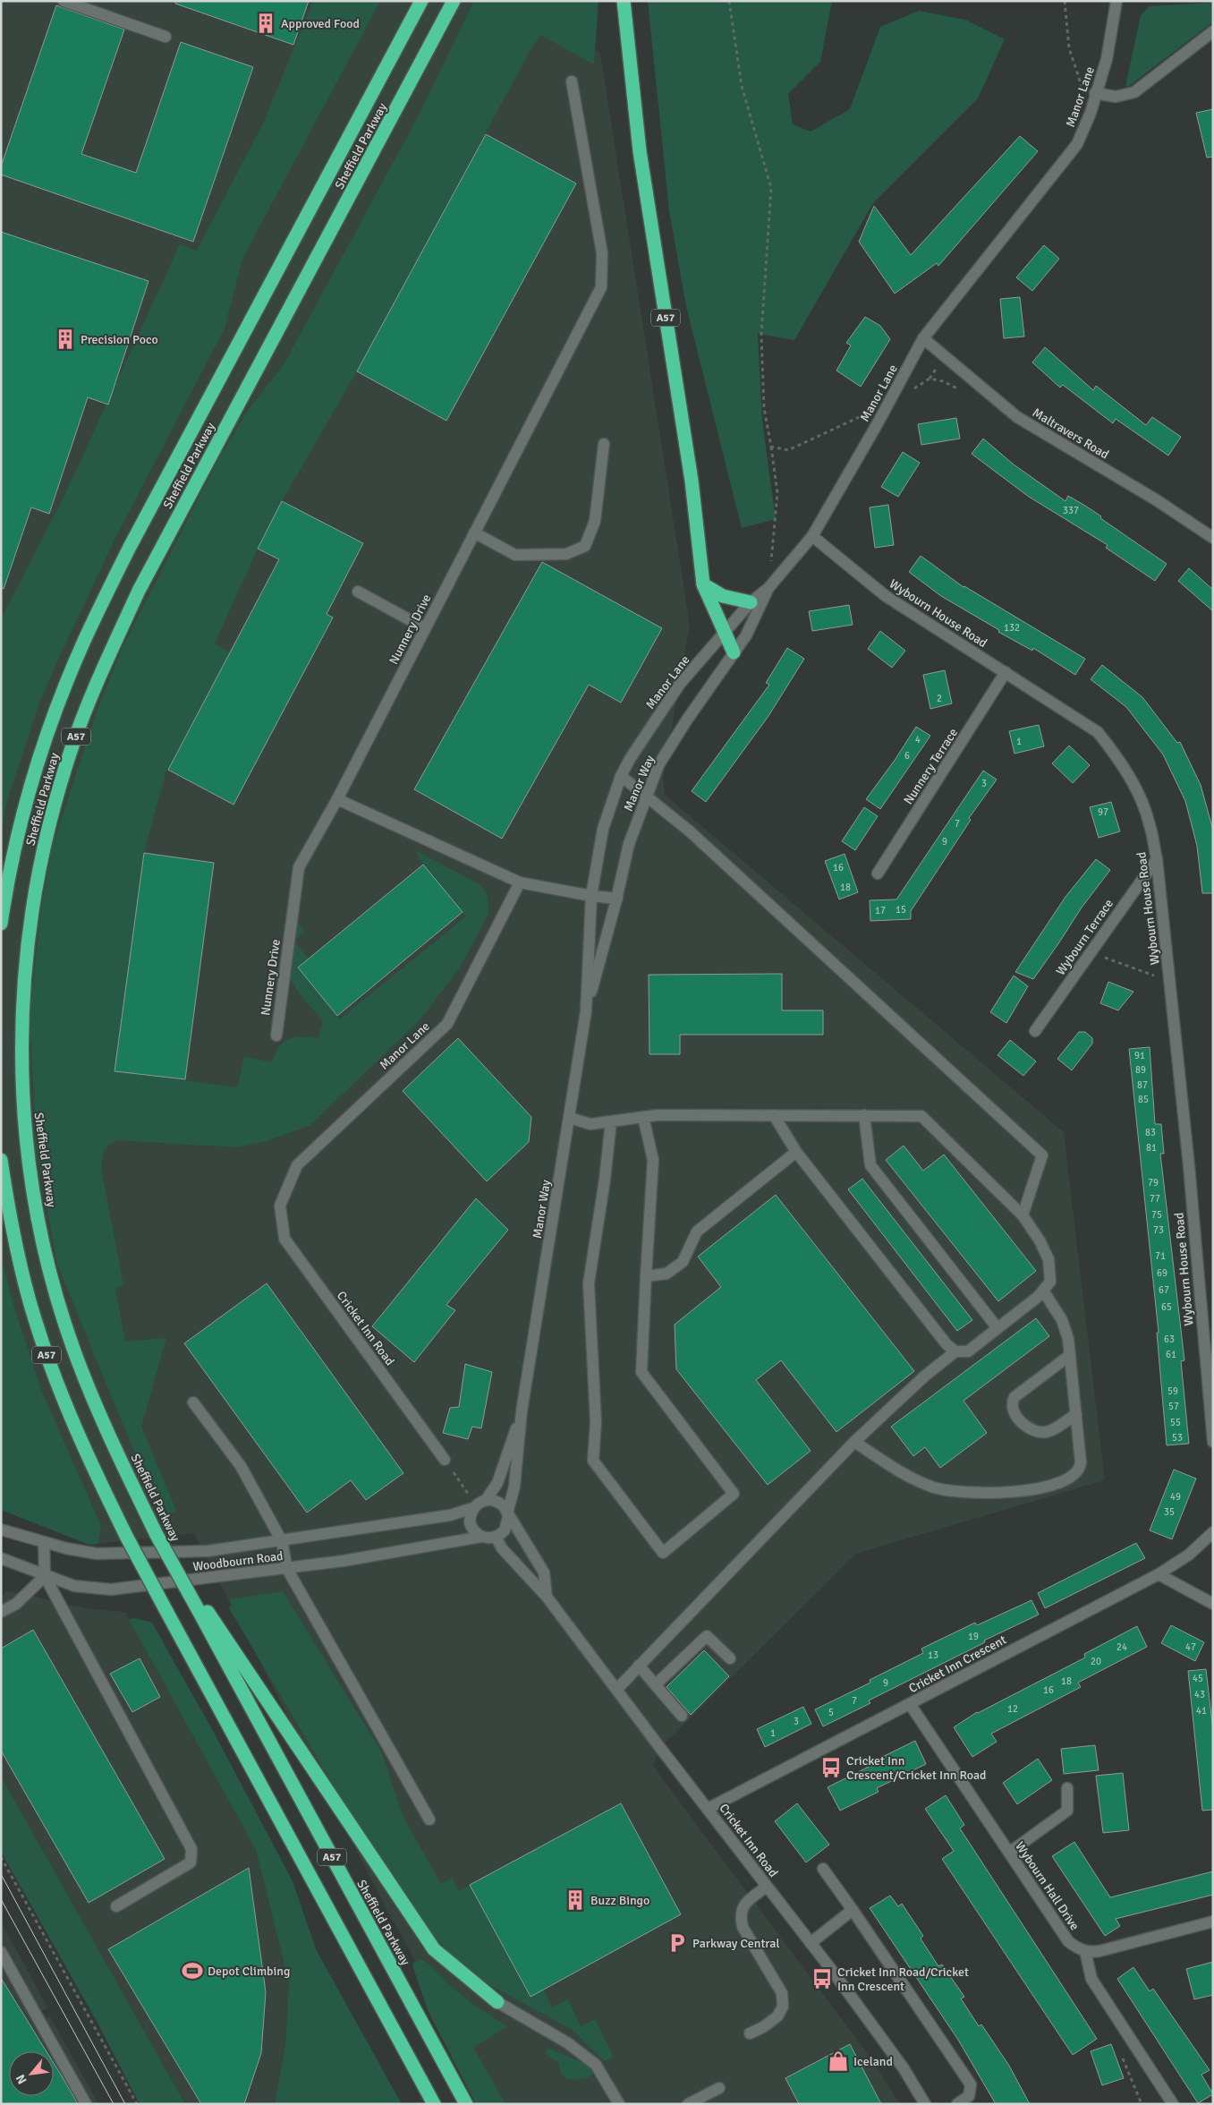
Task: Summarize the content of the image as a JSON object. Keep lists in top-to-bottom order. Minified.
{"streets":{"highway":["Sheffield Parkway","A57"],"street":["Manor Lane","Maltravers Road","Wybourn House Road","Nunnery Drive","Nunnery Terrace","Manor Way","Wybourn Terrace","Cricket Inn Road","Woodbourn Road","Cricket Inn Crescent","Wybourn Hall Drive"]},"crossings":[["Manor Lane","A57"],["Manor Lane","Maltravers Road"],["Manor Lane","Wybourn House Road"],["Manor Lane","Manor Way"],["Manor Lane","Cricket Inn Road"],["A57","Manor Way"],["Wybourn House Road","Nunnery Terrace"],["Wybourn House Road","Wybourn Terrace"],["Manor Way","Cricket Inn Road"],["Manor Way","Woodbourn Road"],["Cricket Inn Road","Woodbourn Road"],["Cricket Inn Road","Cricket Inn Crescent"],["Cricket Inn Crescent","Wybourn Hall Drive"]],"places":{"building":["Approved Food","Precision Poco","Buzz Bingo"],"bus stop":["Cricket Inn Crescent/Cricket Inn Road","Cricket Inn Road/Cricket Inn Crescent"],"parking":["Parkway Central"],"sports":["Depot Climbing"],"shop":["Iceland"]},"house_numbers":["337","132","2","4","1","6","3","97","7","9","16","18","15","17","91","89","87","85","83","81","79","77","75","73","71","69","67","65","63","61","59","57","55","53","49","35","19","24","47","13","20","45","18","9","16","43","7","12","41","5","3","1"],"north":"bottom left"}
